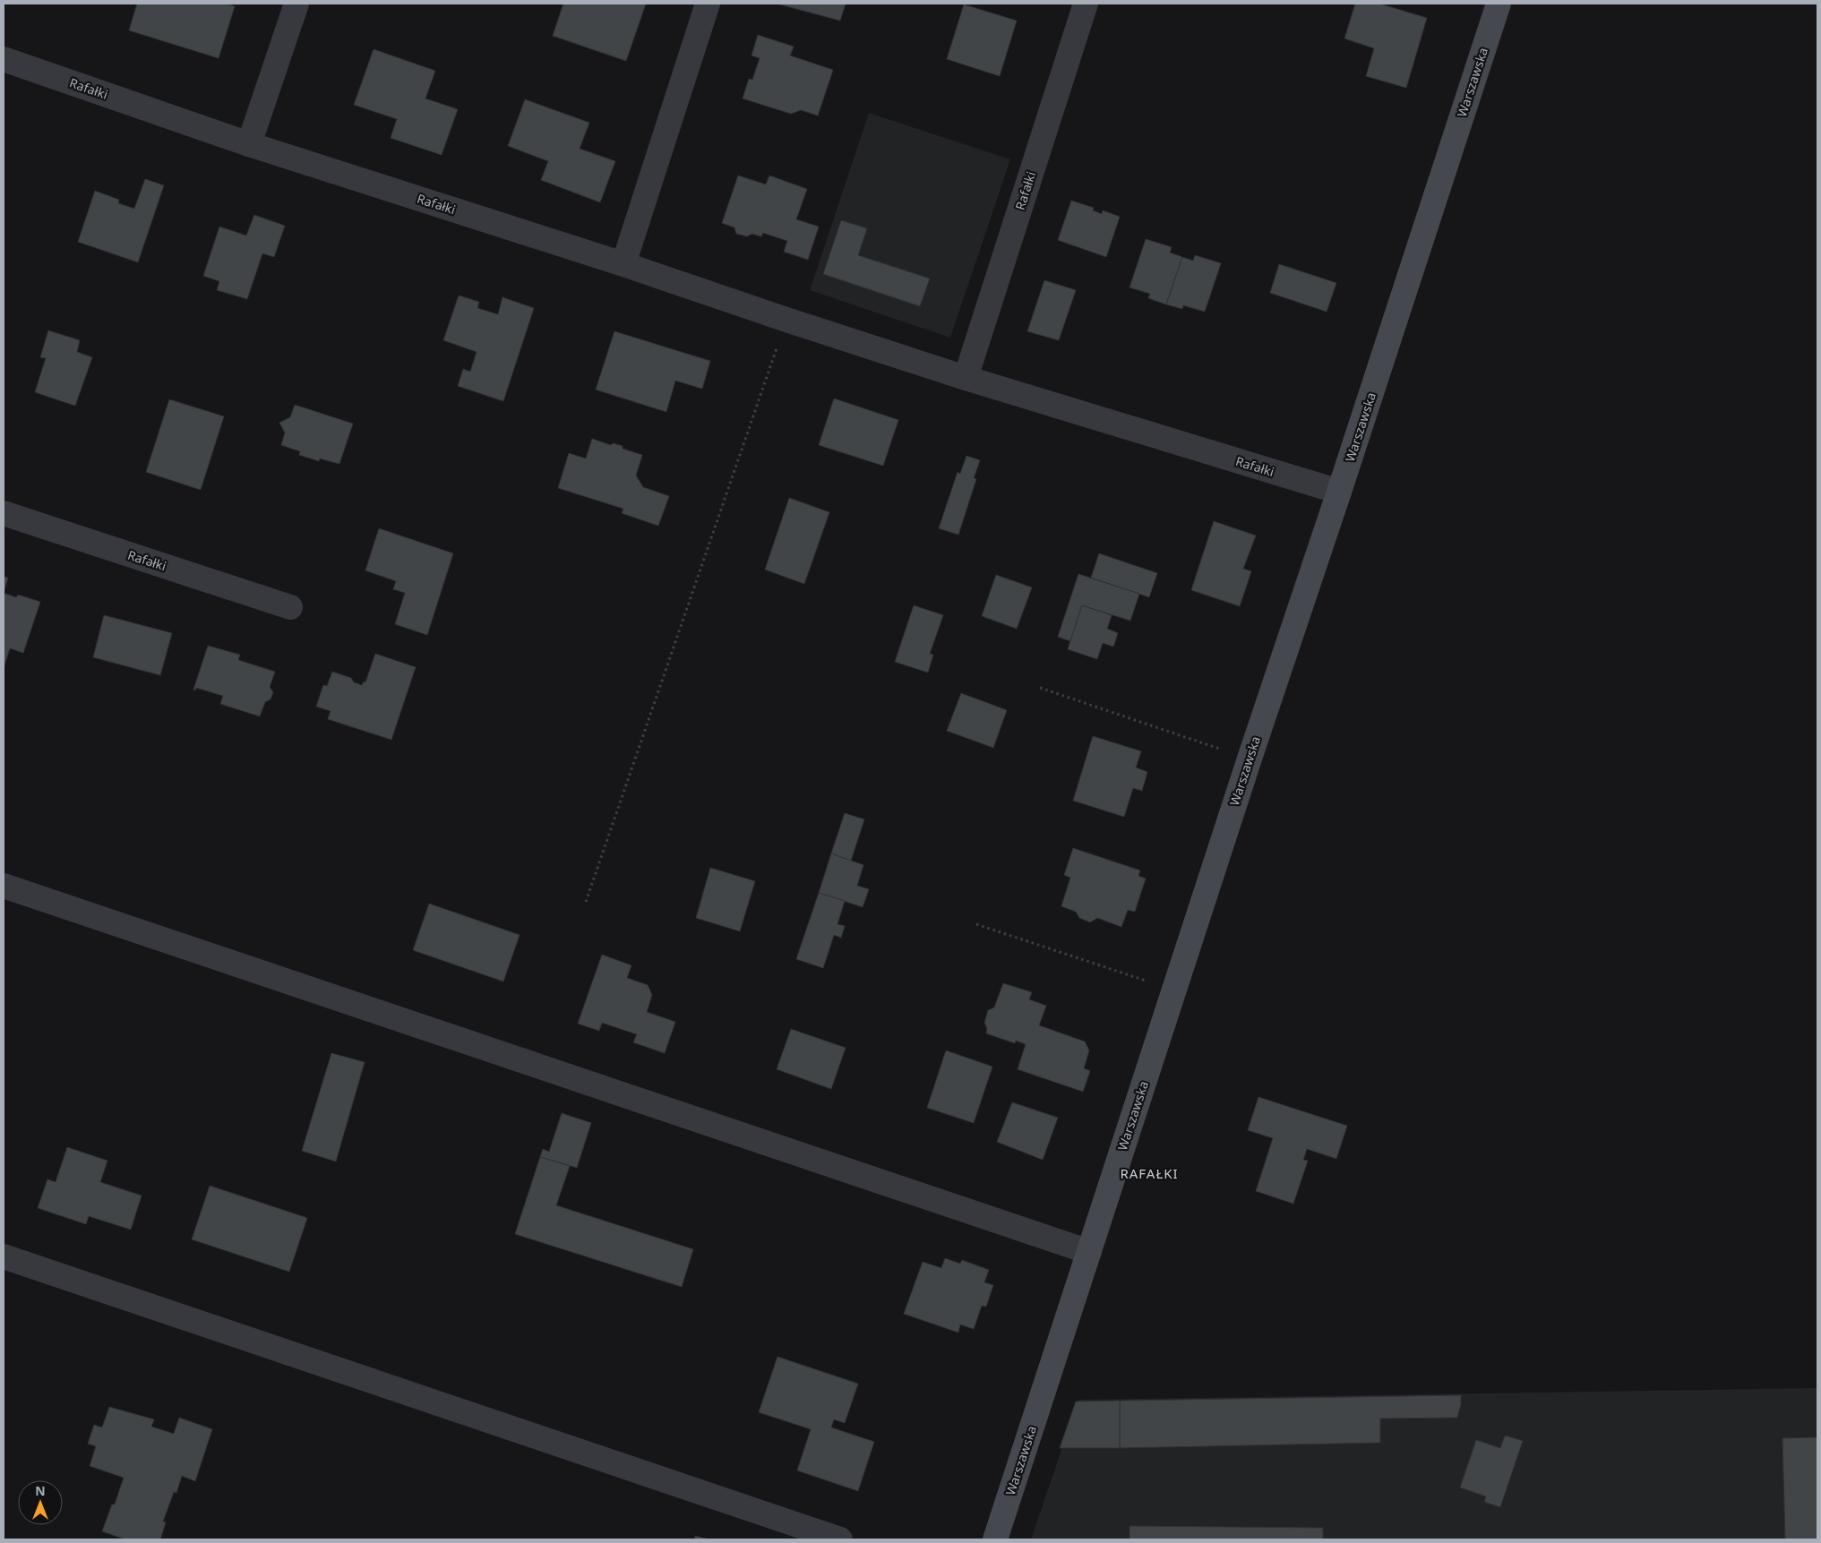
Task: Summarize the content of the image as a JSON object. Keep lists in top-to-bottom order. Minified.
{"streets":{"street":["Warszawska","Rafałki"]},"crossings":[["Warszawska","Rafałki"]],"districts":["RAFAŁKI"],"north":"top"}
